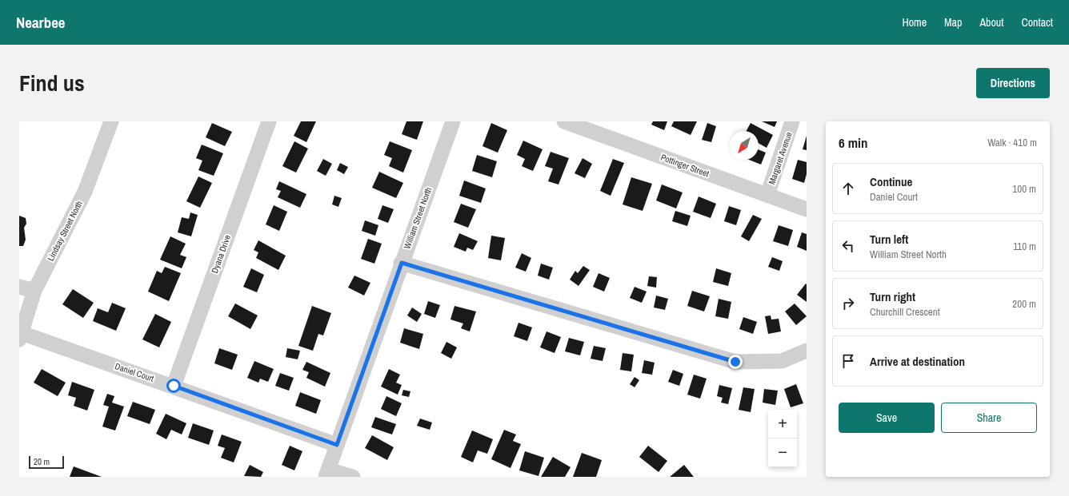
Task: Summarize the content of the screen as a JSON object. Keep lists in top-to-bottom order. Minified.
{"streets":{"street":["Margaret Avenue","Pottinger Street","William Street North","Lindsay Street North","Dyana Drive","Daniel Court"]},"crossings":[["Margaret Avenue","Pottinger Street"],["William Street North","Daniel Court"],["Lindsay Street North","Daniel Court"],["Dyana Drive","Daniel Court"]],"scale_bar":"20 m","north":"bottom left","page":{"header":"Nearbee","nav":["Home","Map","About","Contact"],"title":"Find us","buttons":["Directions",["Save","Share"]],"heading":["6 min","Walk · 410 m"],"list":[["Continue","Daniel Court","100 m"],["Turn left","William Street North","110 m"],["Turn right","Churchill Crescent","200 m"],"Arrive at destination"],"map_buttons":["+","−"],"scale":"20 m"}}
